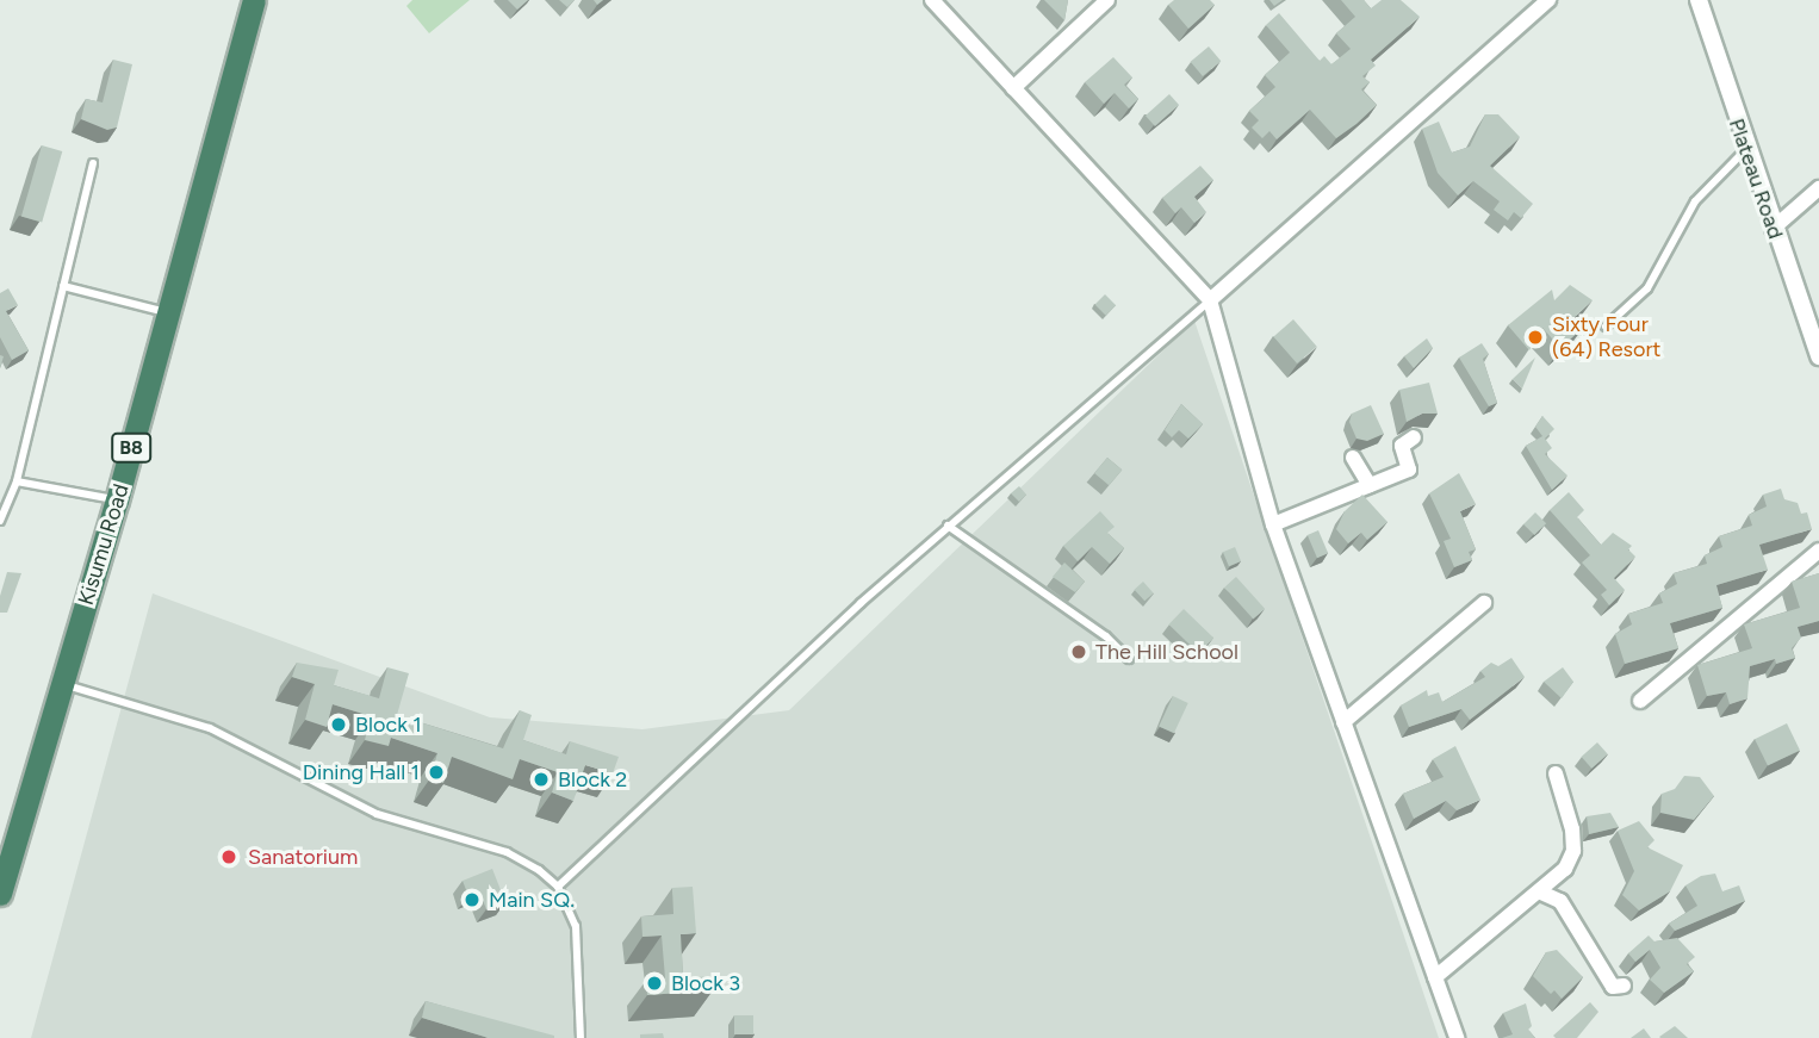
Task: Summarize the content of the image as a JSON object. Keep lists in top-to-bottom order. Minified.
{"streets":{"highway":["B8","Kisumu Road"],"street":["Plateau Road"]},"places":["Sixty Four (64) Resort","The Hill School","Block 1","Dining Hall 1","Block 2","Sanatorium","Main SQ.","Block 3"]}
